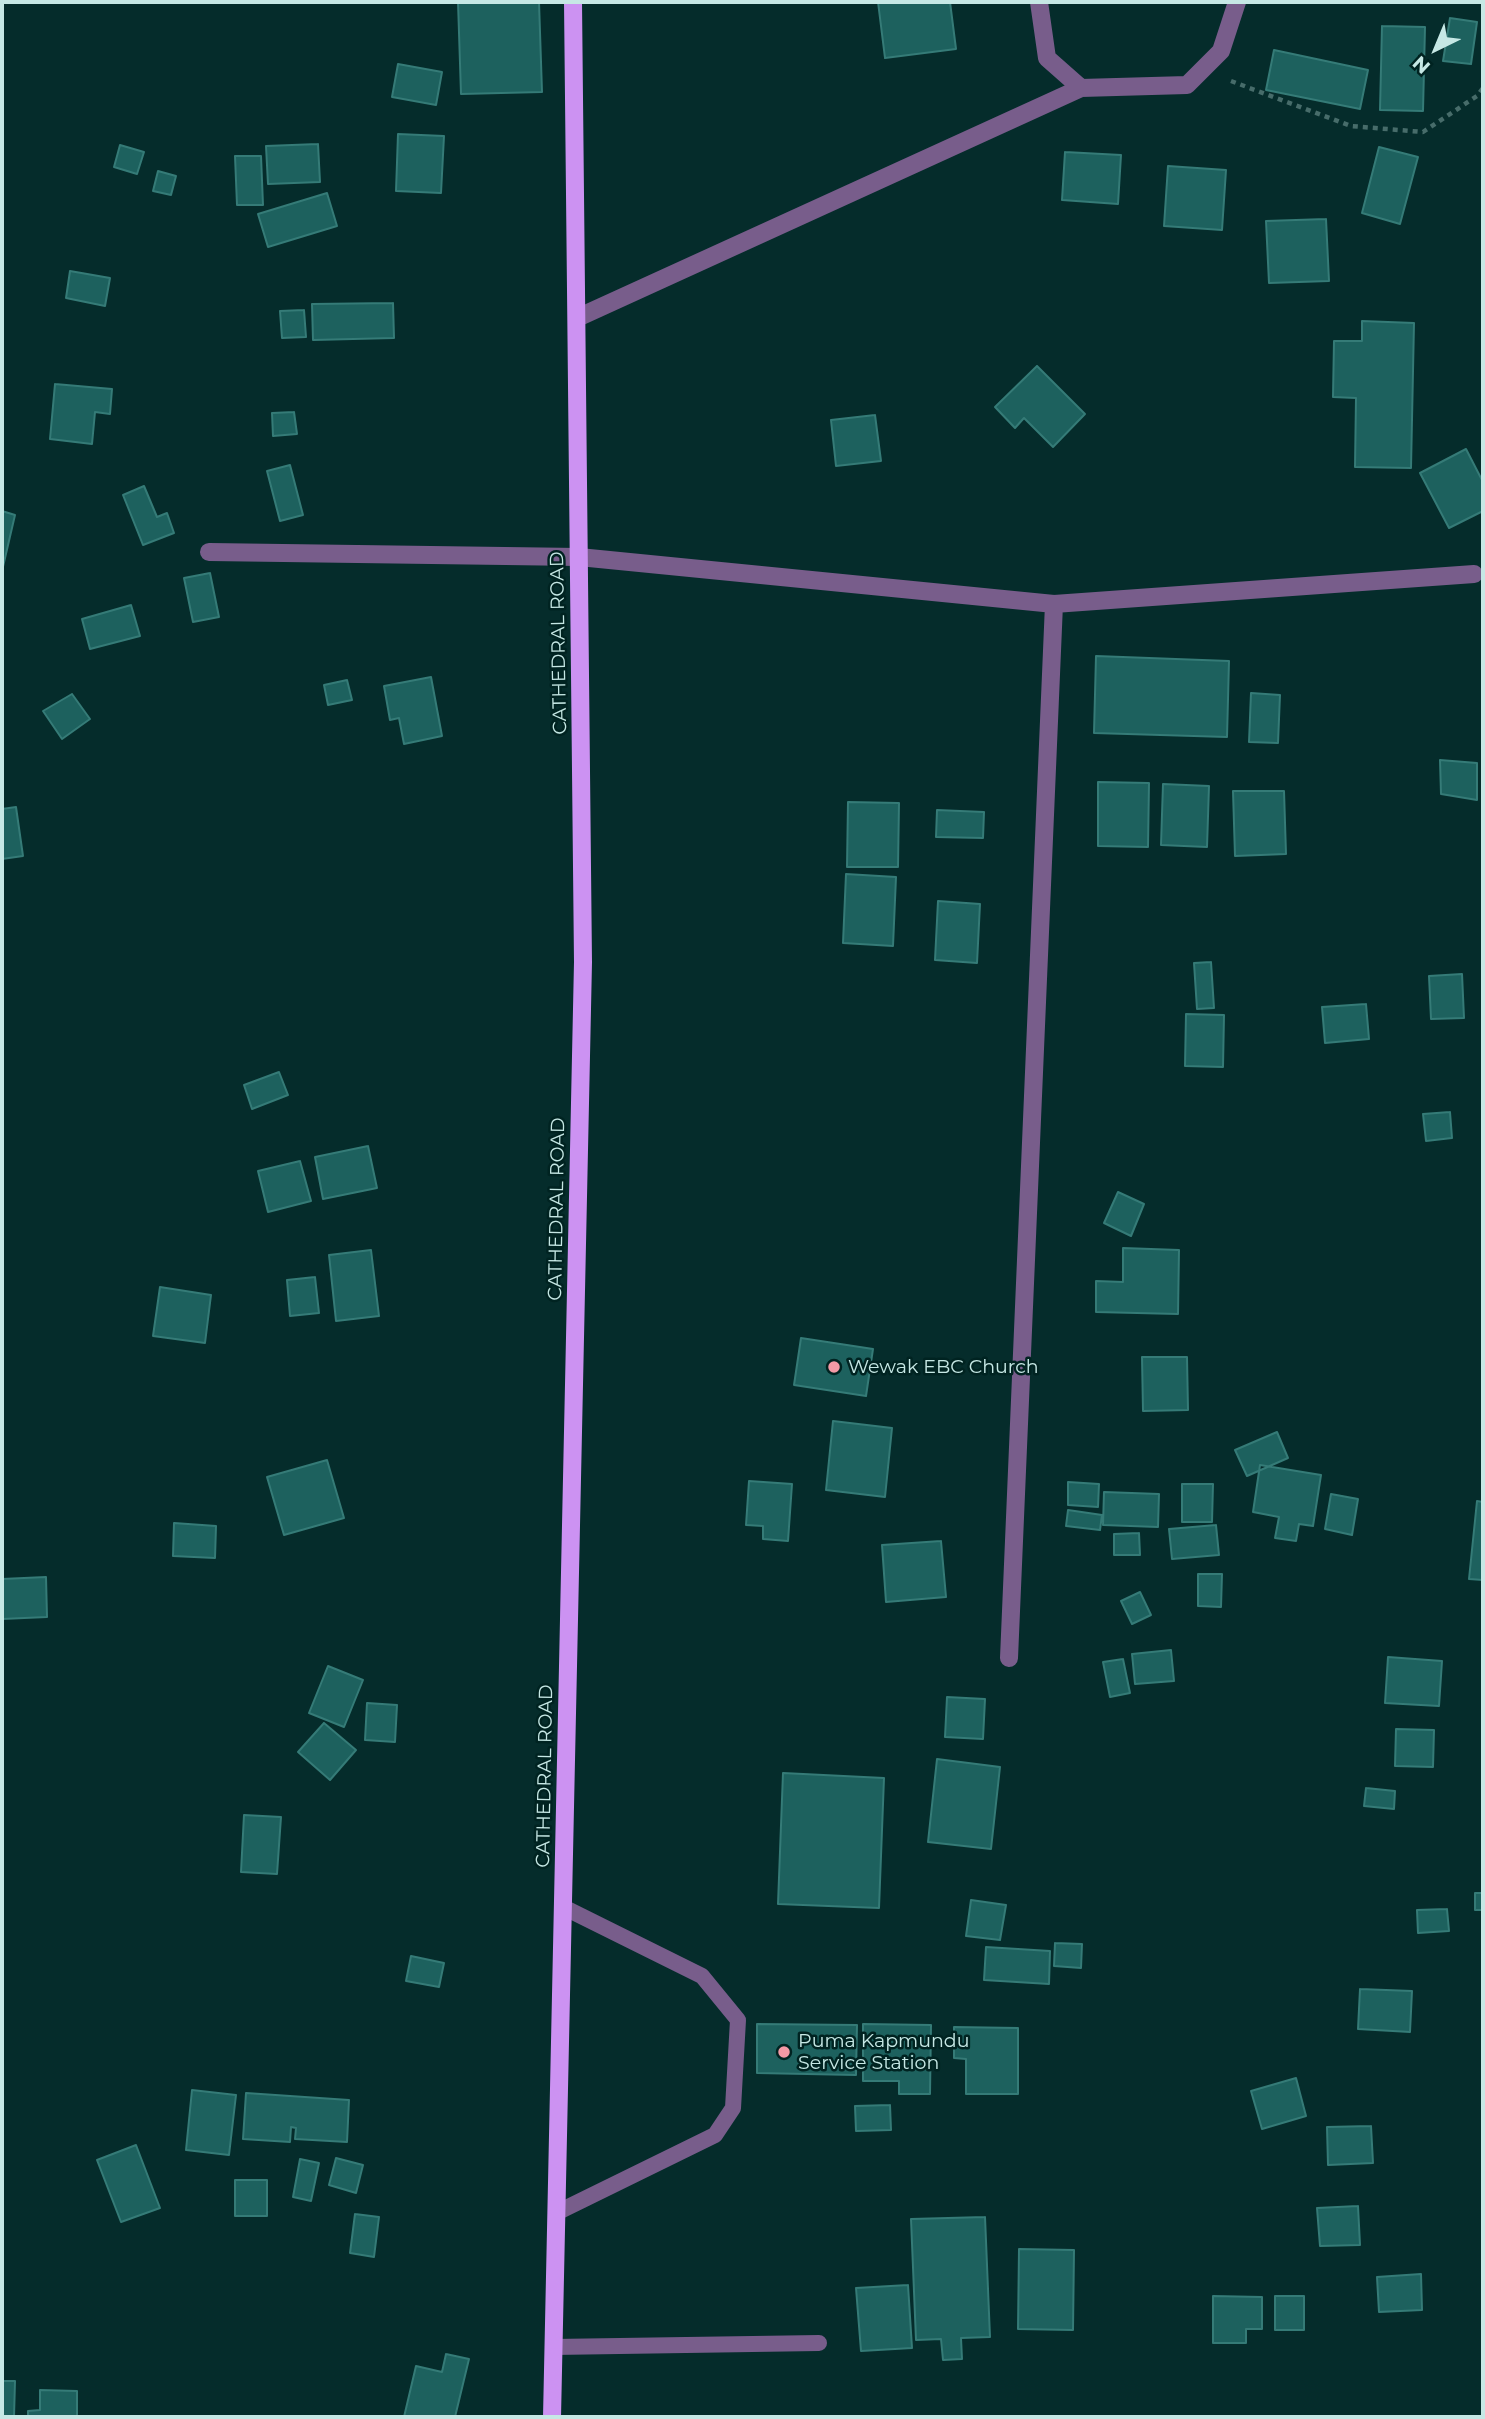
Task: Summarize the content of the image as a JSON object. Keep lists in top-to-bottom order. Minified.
{"streets":{"main road":["CATHEDRAL ROAD"]},"places":["Wewak EBC Church","Puma Kapmundu Service Station"],"north":"bottom left"}
